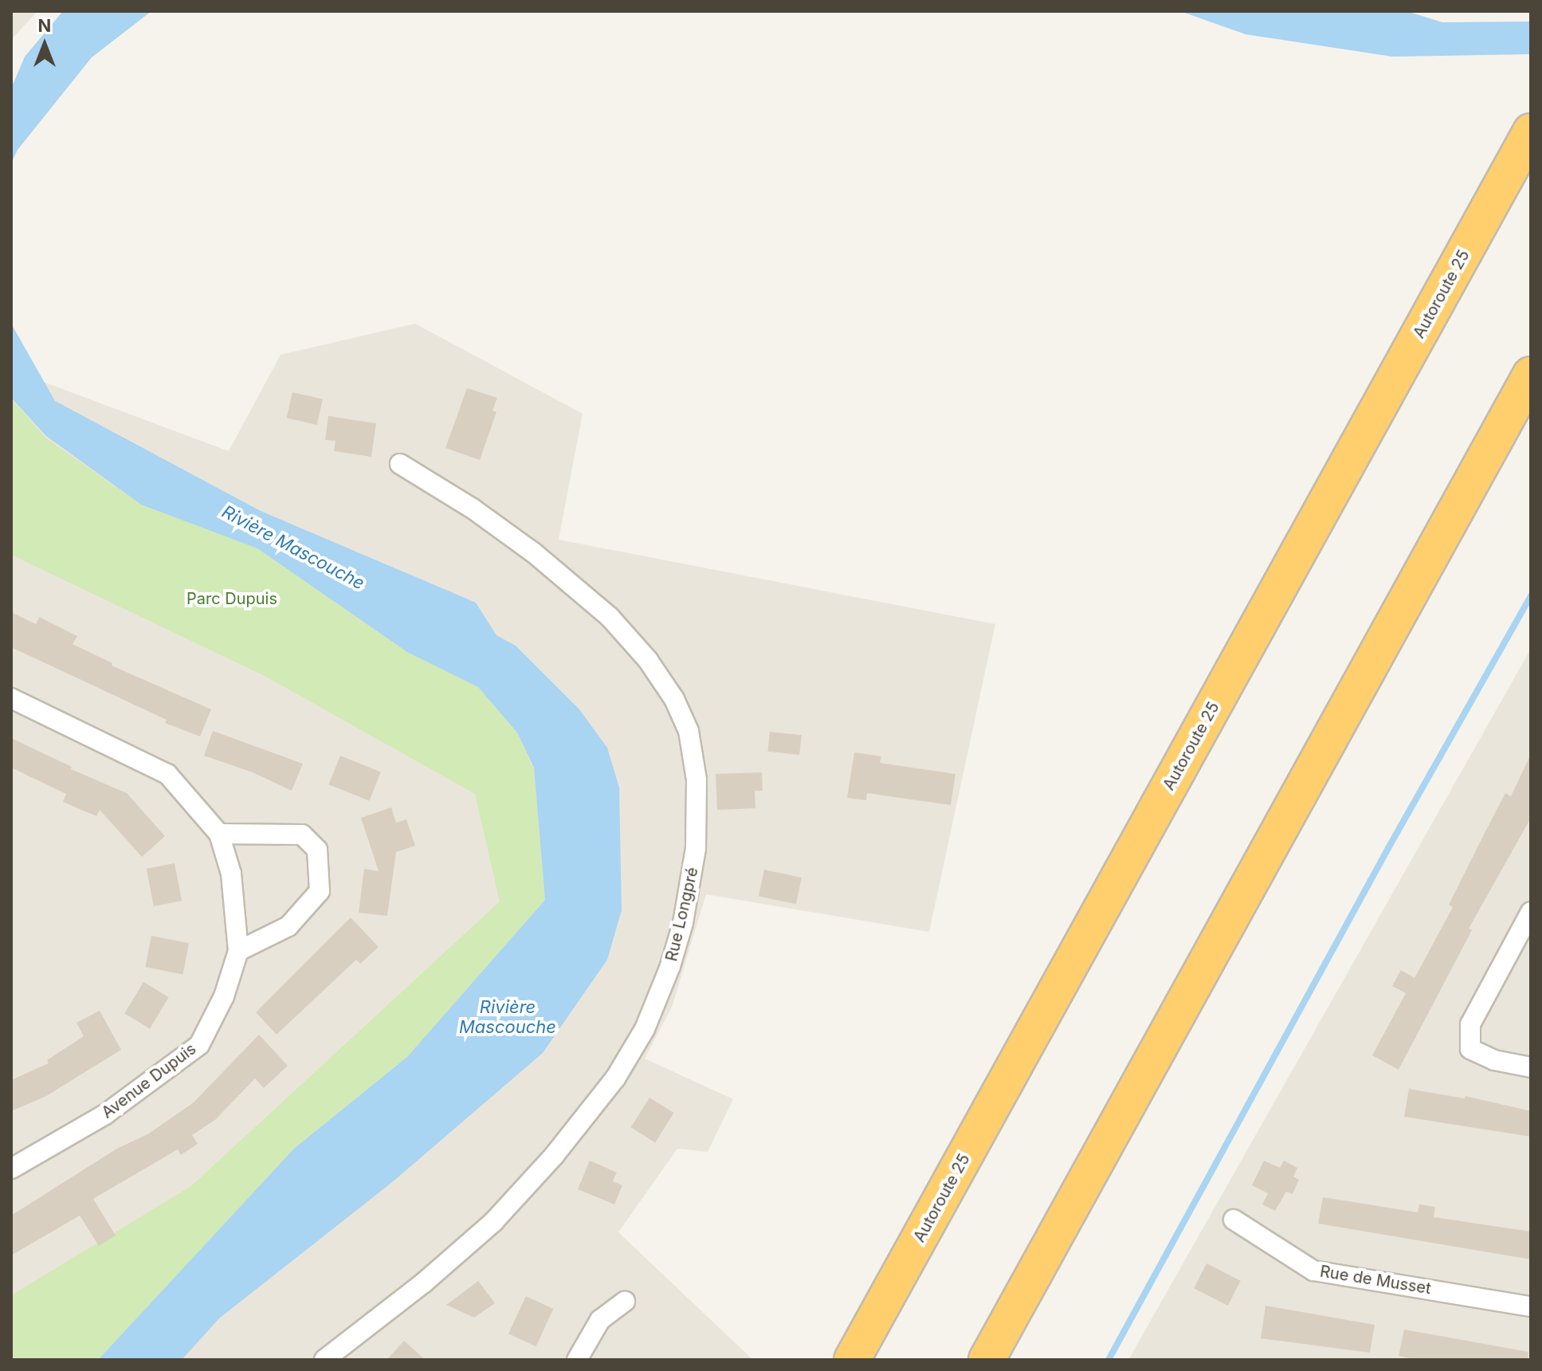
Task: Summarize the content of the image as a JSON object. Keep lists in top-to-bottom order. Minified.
{"streets":{"highway":["Autoroute 25"],"street":["Rue Longpré","Avenue Dupuis","Rue de Musset"]},"water":["Rivière Mascouche"],"parks":["Parc Dupuis"],"north":"top"}
